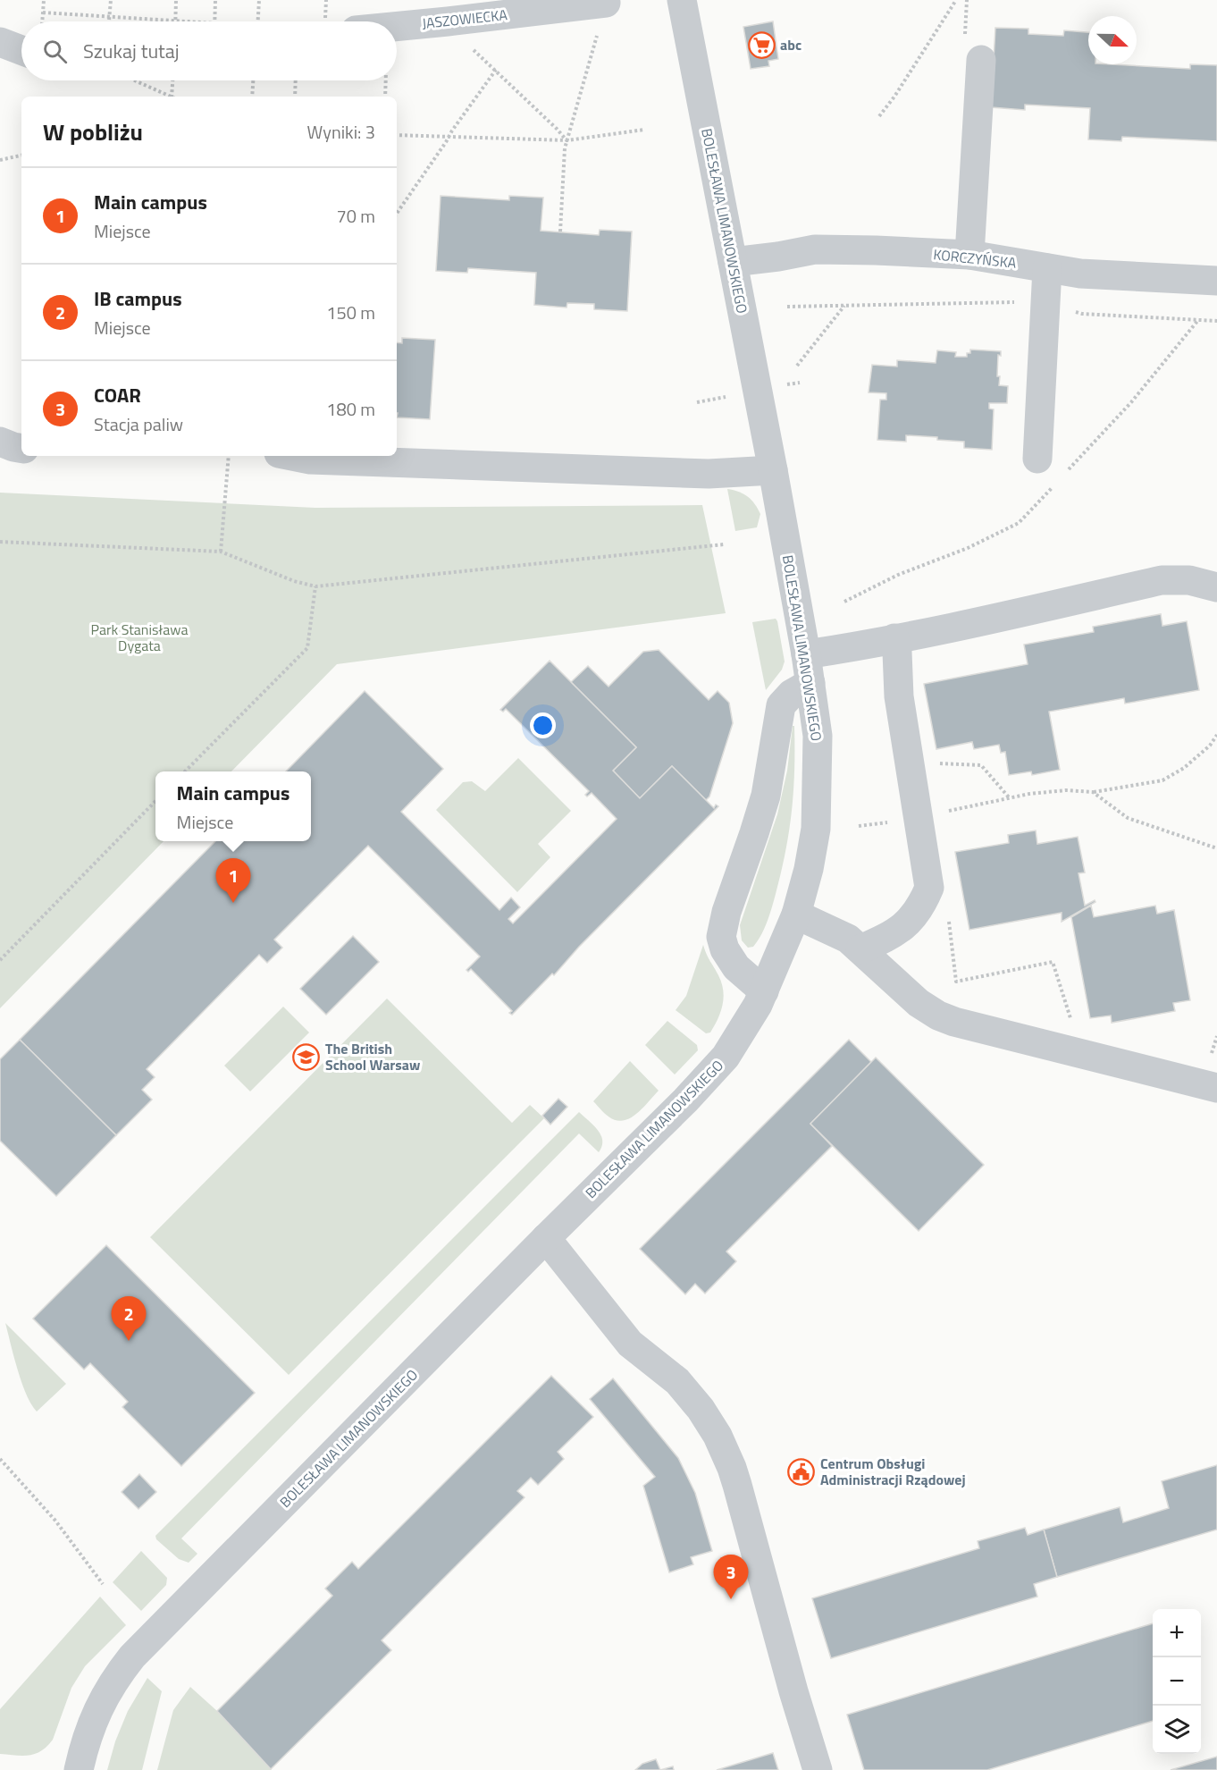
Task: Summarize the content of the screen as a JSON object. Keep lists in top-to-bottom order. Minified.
{"streets":{"street":["JASZOWIECKA","BOLESŁAWA LIMANOWSKIEGO","KORCZYŃSKA"]},"crossings":[["BOLESŁAWA LIMANOWSKIEGO","KORCZYŃSKA"]],"parks":["Park Stanisława Dygata"],"places":{"supermarket":["abc"],"school or university":["The British School Warsaw"],"public building":["Centrum Obsługi Administracji Rządowej"]},"north":"right","page":{"search":"Szukaj tutaj","heading":["W pobliżu","Wyniki: 3"],"list":[{"mark":"1","name":"Main campus","note":"Miejsce","value":"70 m"},{"mark":"2","name":"IB campus","note":"Miejsce","value":"150 m"},{"mark":"3","name":"COAR","note":"Stacja paliw","value":"180 m"}],"popup":["Main campus","Miejsce"],"pins":["1","2","3"],"map_buttons":["+","−"]}}
